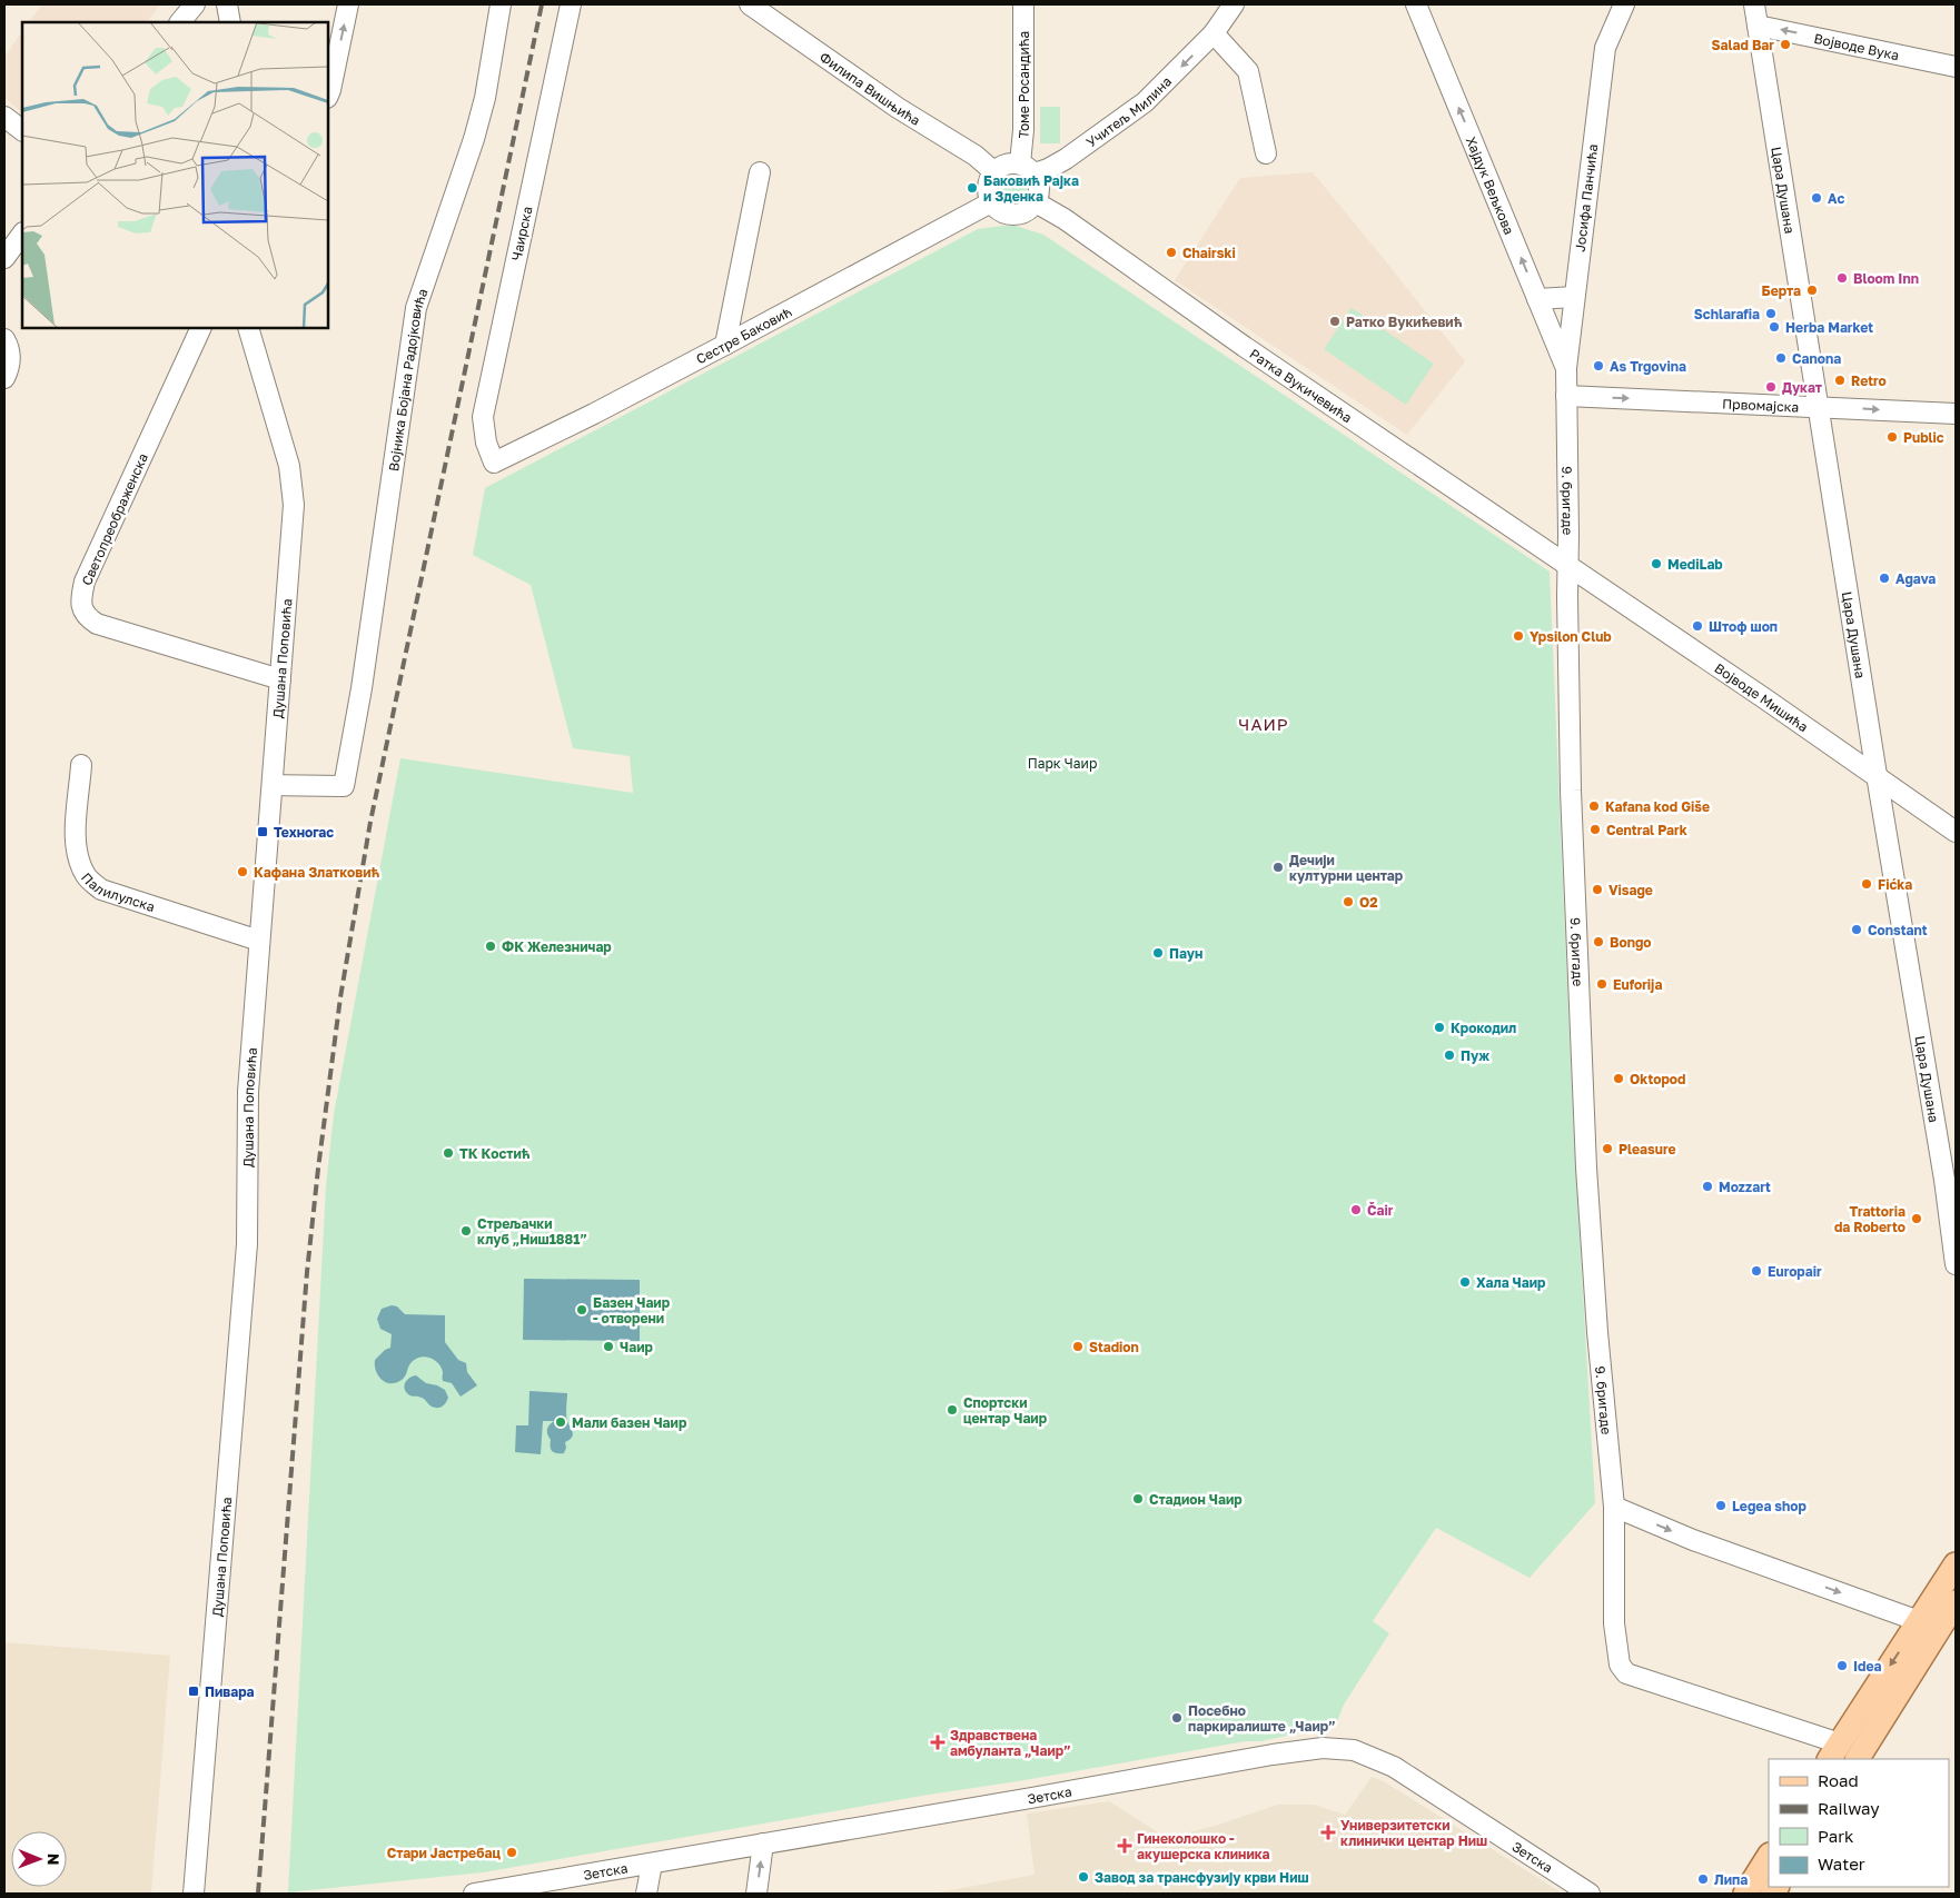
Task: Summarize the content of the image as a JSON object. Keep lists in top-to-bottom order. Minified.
{"streets":{"street":["Војводе Вука","Томе Росандића","Филипа Вишњића","Учитељ Милина","Хајдук Вељкова","Цара Душана","Јосифа Панчића","Чаирска","Сестре Баковић","Војника Бојана Радојковића","Ратка Вукичевића","Првомајска","9. бригаде","Светопреображенска","Душана Поповића","Војводе Мишића","Палилулска","Зетска"]},"crossings":[["Војводе Вука","Цара Душана"],["Томе Росандића","Филипа Вишњића"],["Томе Росандића","Учитељ Милина"],["Томе Росандића","Сестре Баковић"],["Томе Росандића","Ратка Вукичевића"],["Филипа Вишњића","Учитељ Милина"],["Филипа Вишњића","Сестре Баковић"],["Филипа Вишњића","Ратка Вукичевића"],["Учитељ Милина","Сестре Баковић"],["Учитељ Милина","Ратка Вукичевића"],["Хајдук Вељкова","Јосифа Панчића"],["Цара Душана","Првомајска"],["Цара Душана","Војводе Мишића"],["Јосифа Панчића","Првомајска"],["Јосифа Панчића","9. бригаде"],["Чаирска","Сестре Баковић"],["Сестре Баковић","Ратка Вукичевића"],["Војника Бојана Радојковића","Душана Поповића"],["Ратка Вукичевића","9. бригаде"],["Ратка Вукичевића","Војводе Мишића"],["Првомајска","9. бригаде"],["9. бригаде","Војводе Мишића"],["Светопреображенска","Душана Поповића"],["Душана Поповића","Палилулска"]],"one_way":["Војводе Вука","Учитељ Милина","Хајдук Вељкова","Првомајска"],"districts":["ЧАИР"],"parks":["Парк Чаир"],"places":{"other":["Salad Bar","Баковић Рајка и Зденка","Ас","Chairski","Bloom Inn","Берта","Schlarafia","Ратко Вукићевић","Herba Market","Canona","As Trgovina","Retro","Дукат","Public","MediLab","Agava","Штоф шоп","Ypsilon Club","Kafana kod Giše","Central Park","Дечији културни центар","Кафана Златковић","Fićka","Visage","O2","Constant","Bongo","ФК Железничар","Паун","Euforija","Крокодил","Пуж","Oktopod","Pleasure","ТК Костић","Mozzart","Čair","Trattoria da Roberto","Стрељачки клуб „Ниш1881”","Europair","Хала Чаир","Базен Чаир - отворени","Чаир","Stadion","Спортски центар Чаир","Мали базен Чаир","Стадион Чаир","Legea shop","Idea","Посебно паркиралиште „Чаир”","Стари Јастребац","Завод за трансфузију крви Ниш","Липа"],"transit":["Техногас","Пивара"],"health":["Здравствена амбуланта „Чаир”","Универзитетски клинички центар Ниш","Гинеколошко - акушерска клиника"]},"legend":["Road","Railway","Park","Water"],"north":"right"}
